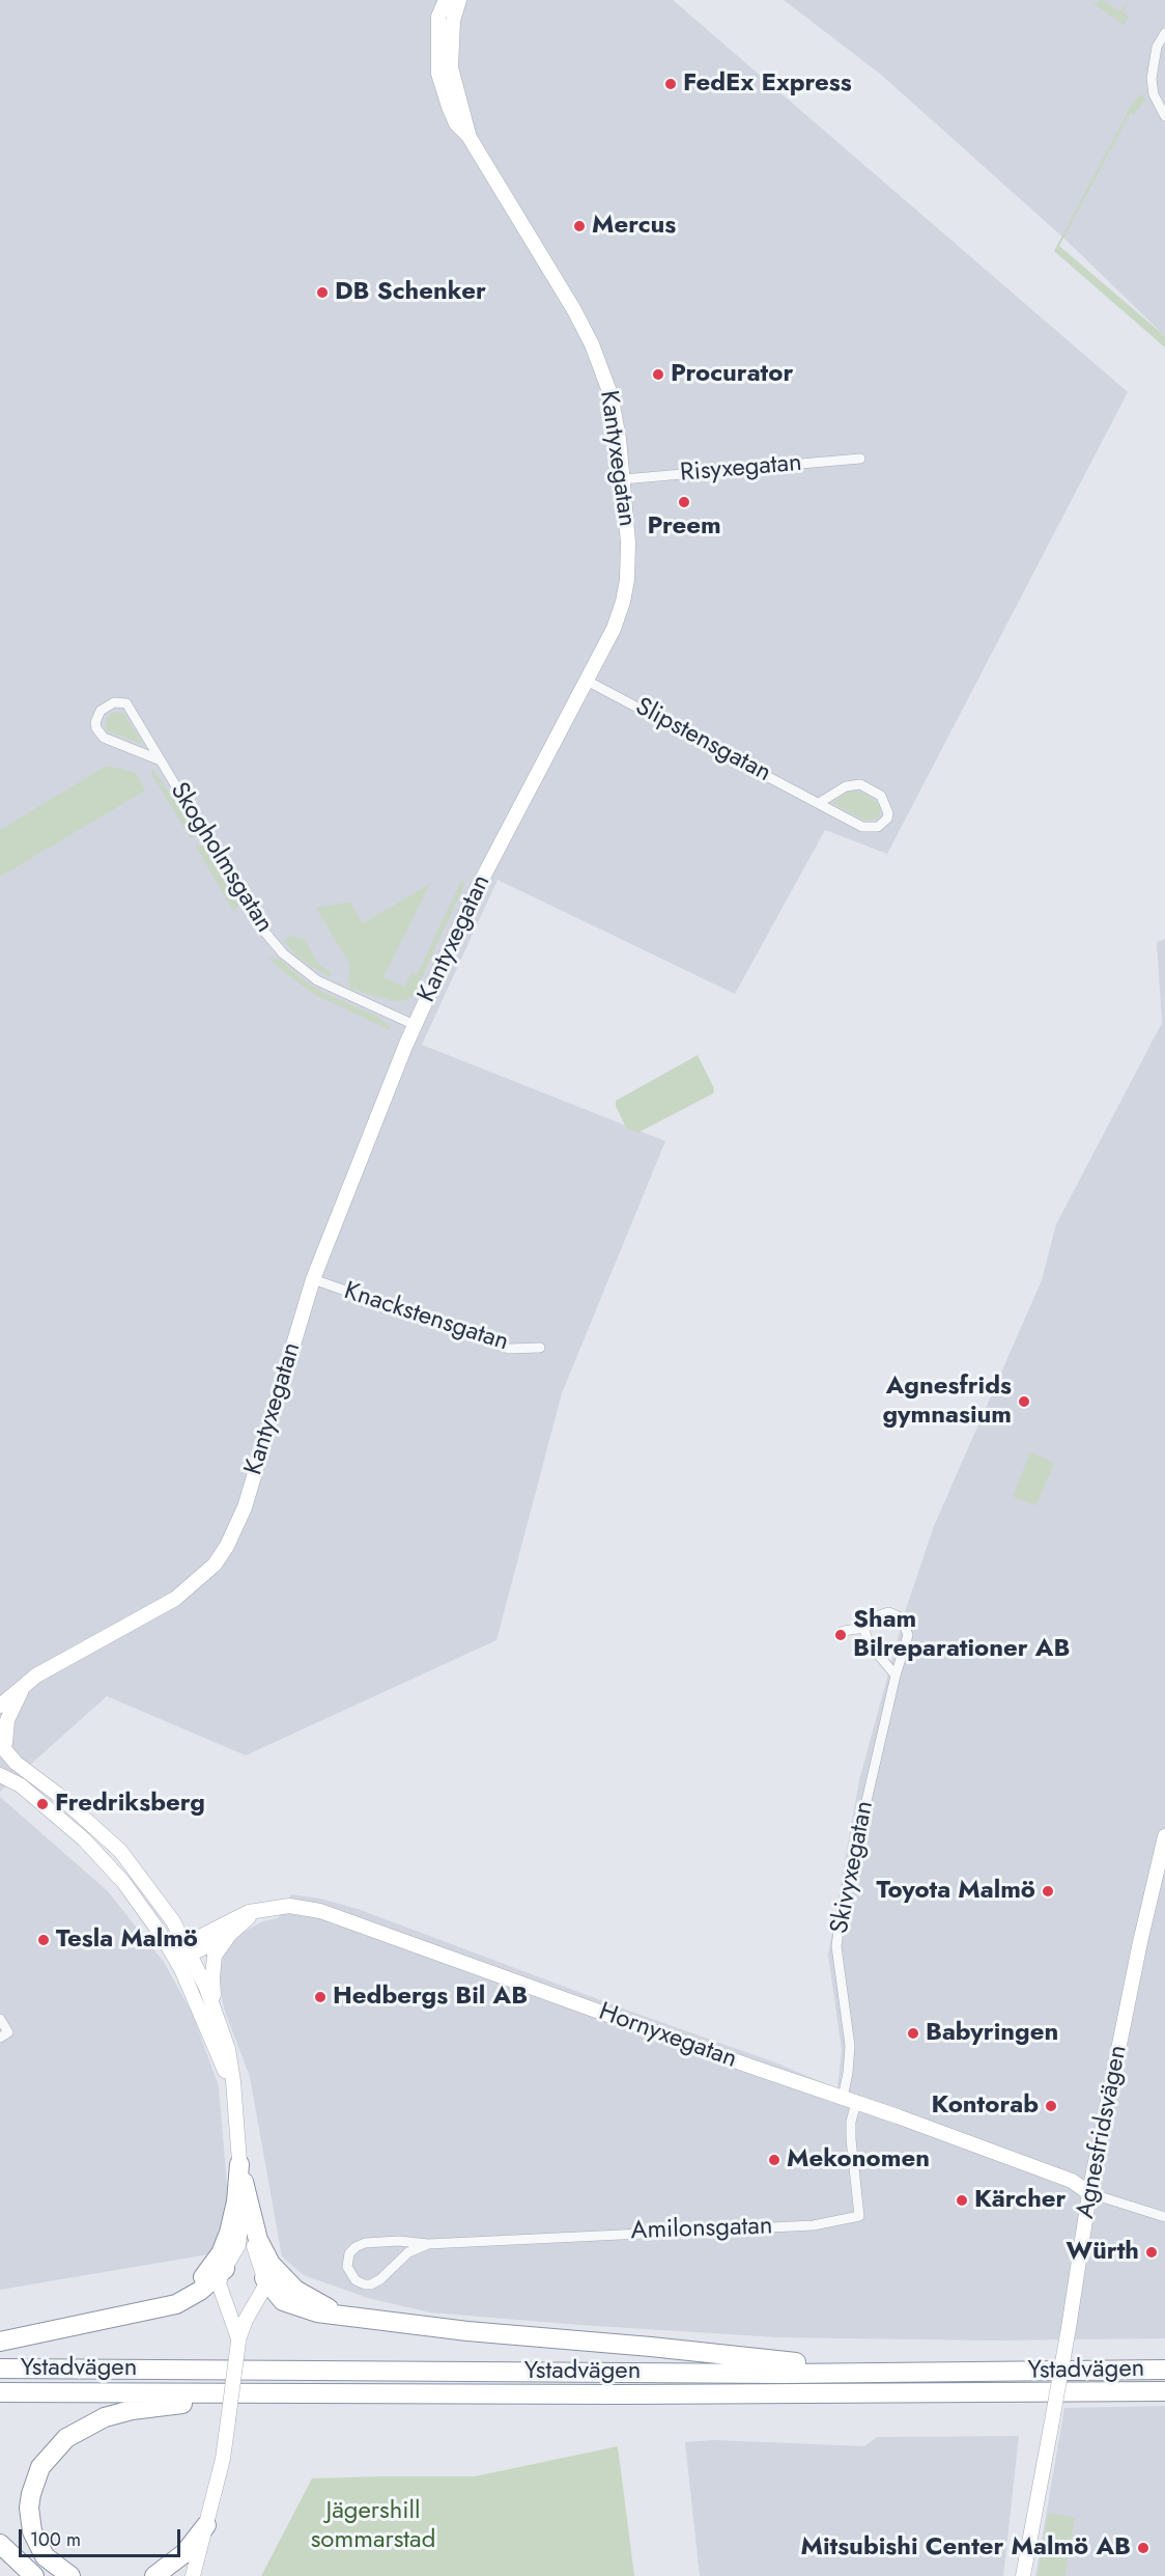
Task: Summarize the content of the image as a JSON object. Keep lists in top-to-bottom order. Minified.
{"streets":{"highway":["Ystadvägen"],"street":["Kantyxegatan","Risyxegatan","Slipstensgatan","Skogholmsgatan","Knackstensgatan","Skivyxegatan","Hornyxegatan","Agnesfridsvägen","Amilonsgatan"]},"crossings":[["Kantyxegatan","Risyxegatan"],["Kantyxegatan","Slipstensgatan"],["Kantyxegatan","Skogholmsgatan"],["Kantyxegatan","Knackstensgatan"],["Skivyxegatan","Hornyxegatan"],["Hornyxegatan","Agnesfridsvägen"],["Hornyxegatan","Amilonsgatan"]],"parks":["Jägershill sommarstad"],"places":["FedEx Express","Mercus","DB Schenker","Procurator","Preem","Agnesfrids gymnasium","Sham Bilreparationer AB","Fredriksberg","Toyota Malmö","Tesla Malmö","Hedbergs Bil AB","Babyringen","Kontorab","Mekonomen","Kärcher","Würth","Mitsubishi Center Malmö AB"],"scale_bar":"100 m"}
